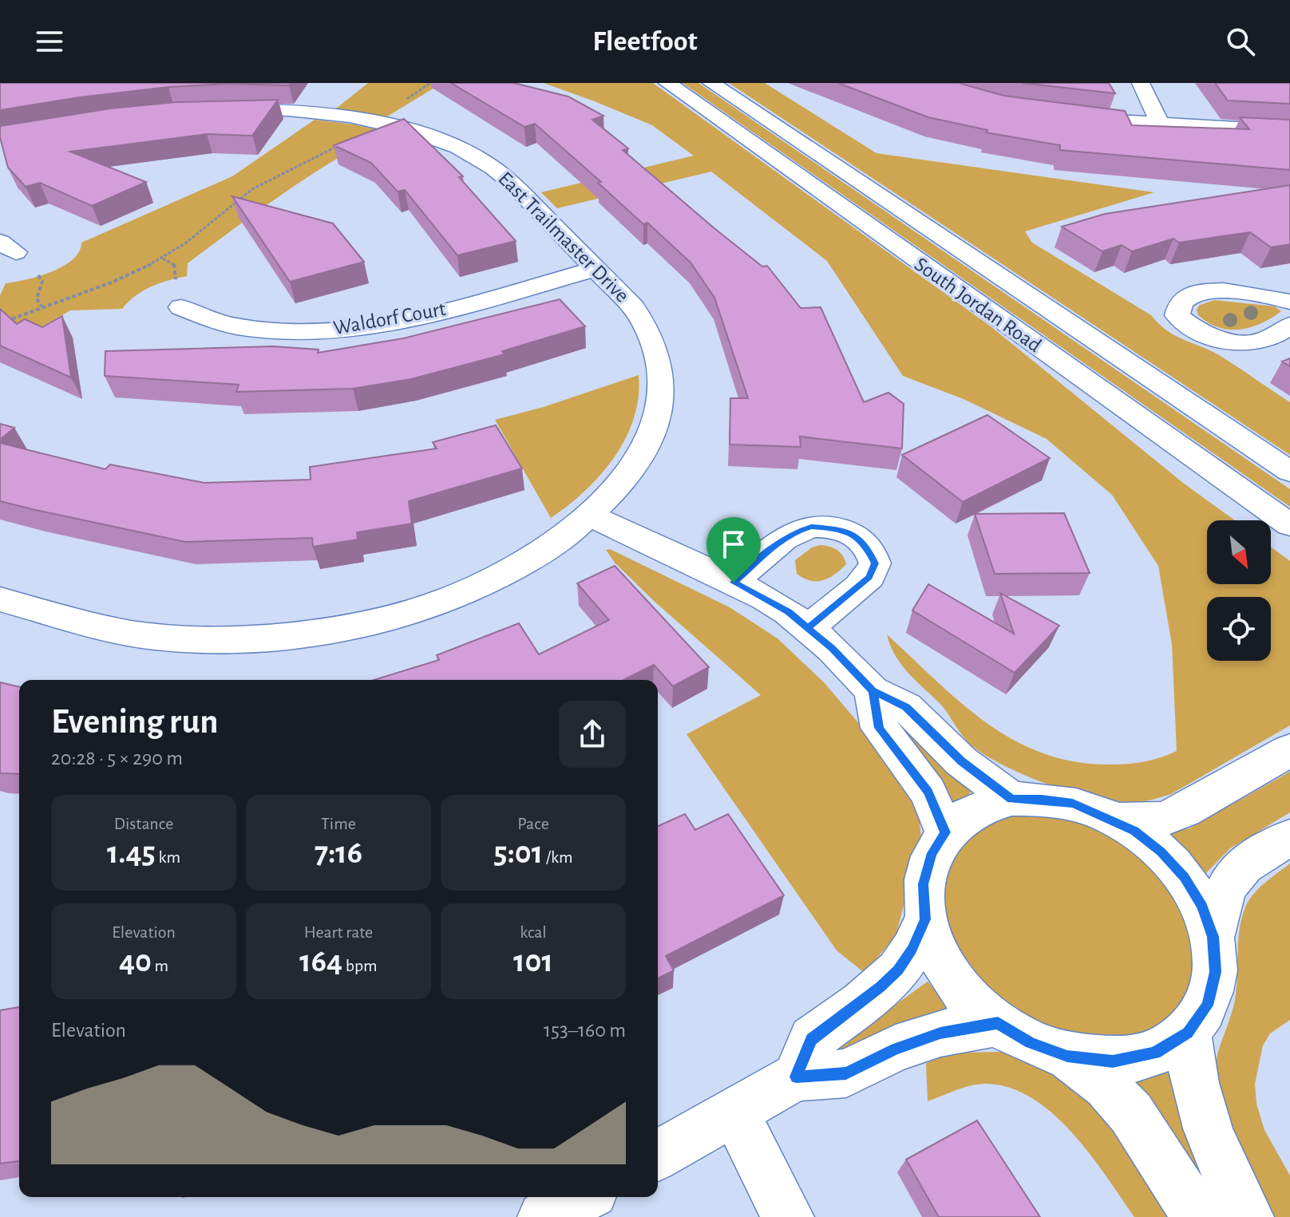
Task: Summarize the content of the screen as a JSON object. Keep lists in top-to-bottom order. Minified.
{"streets":{"street":["East Trailmaster Drive","South Jordan Road","Waldorf Court"]},"crossings":[["East Trailmaster Drive","Waldorf Court"]],"north":"bottom right","page":{"header":"Fleetfoot","heading":["Evening run","20:28 · 5 × 290 m"],"stats":[["Distance","1.45 km"],["Time","7:16"],["Pace","5:01 /km"],["Elevation","40 m"],["Heart rate","164 bpm"],["kcal","101"]],"chart":["Elevation","153–160 m"]}}
